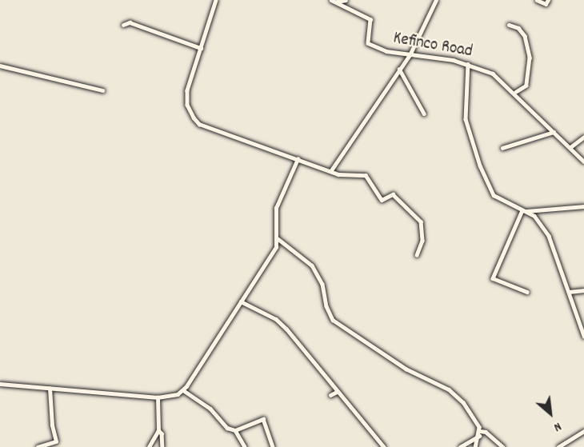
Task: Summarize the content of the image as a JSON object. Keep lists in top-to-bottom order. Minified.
{"streets":{"street":["Kefinco Road"]},"north":"bottom right"}
